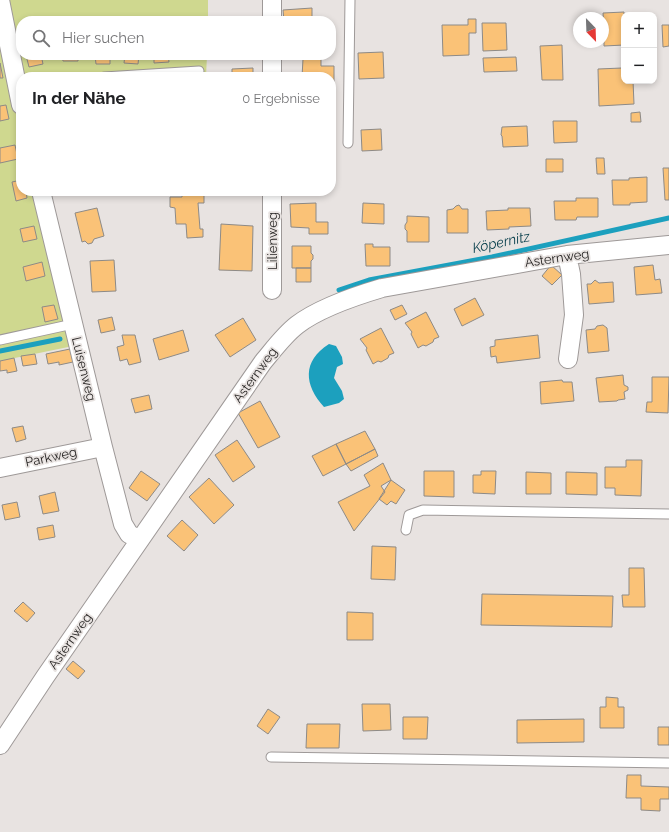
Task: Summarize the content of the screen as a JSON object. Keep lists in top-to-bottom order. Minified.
{"streets":{"street":["Lilienweg","Asternweg","Luisenweg","Parkweg"]},"crossings":[["Asternweg","Luisenweg"],["Luisenweg","Parkweg"]],"water":["Köpernitz"],"north":"bottom right","page":{"map_buttons":["+","−"],"search":"Hier suchen","heading":["In der Nähe","0 Ergebnisse"]}}
